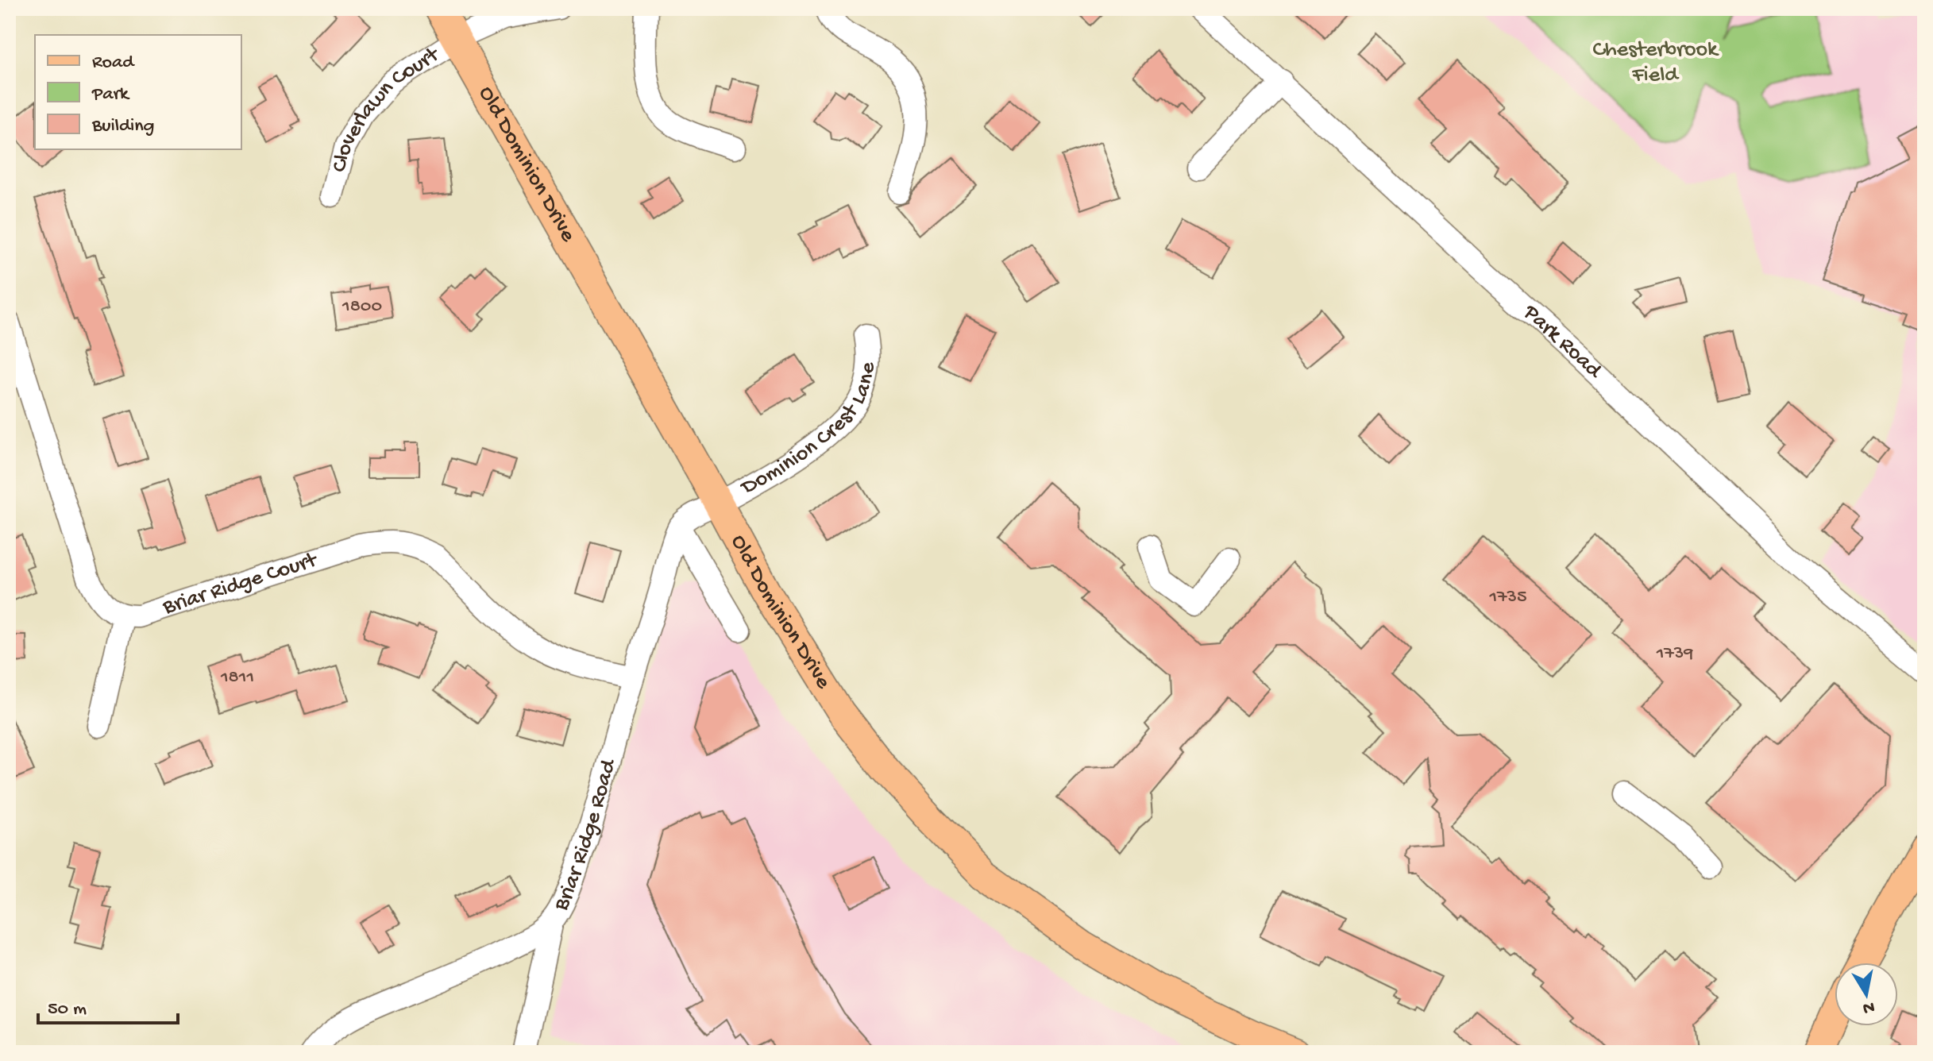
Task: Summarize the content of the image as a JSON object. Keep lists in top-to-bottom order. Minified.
{"streets":{"main road":["Old Dominion Drive"],"street":["Cloverlawn Court","Park Road","Dominion Crest Lane","Briar Ridge Court","Briar Ridge Road"]},"crossings":[["Cloverlawn Court","Old Dominion Drive"],["Old Dominion Drive","Dominion Crest Lane"],["Briar Ridge Court","Briar Ridge Road"]],"parks":["Chesterbrook Field"],"house_numbers":["1800","1735","1739","1811"],"legend":["Road","Park","Building"],"scale_bar":"50 m","north":"bottom"}
